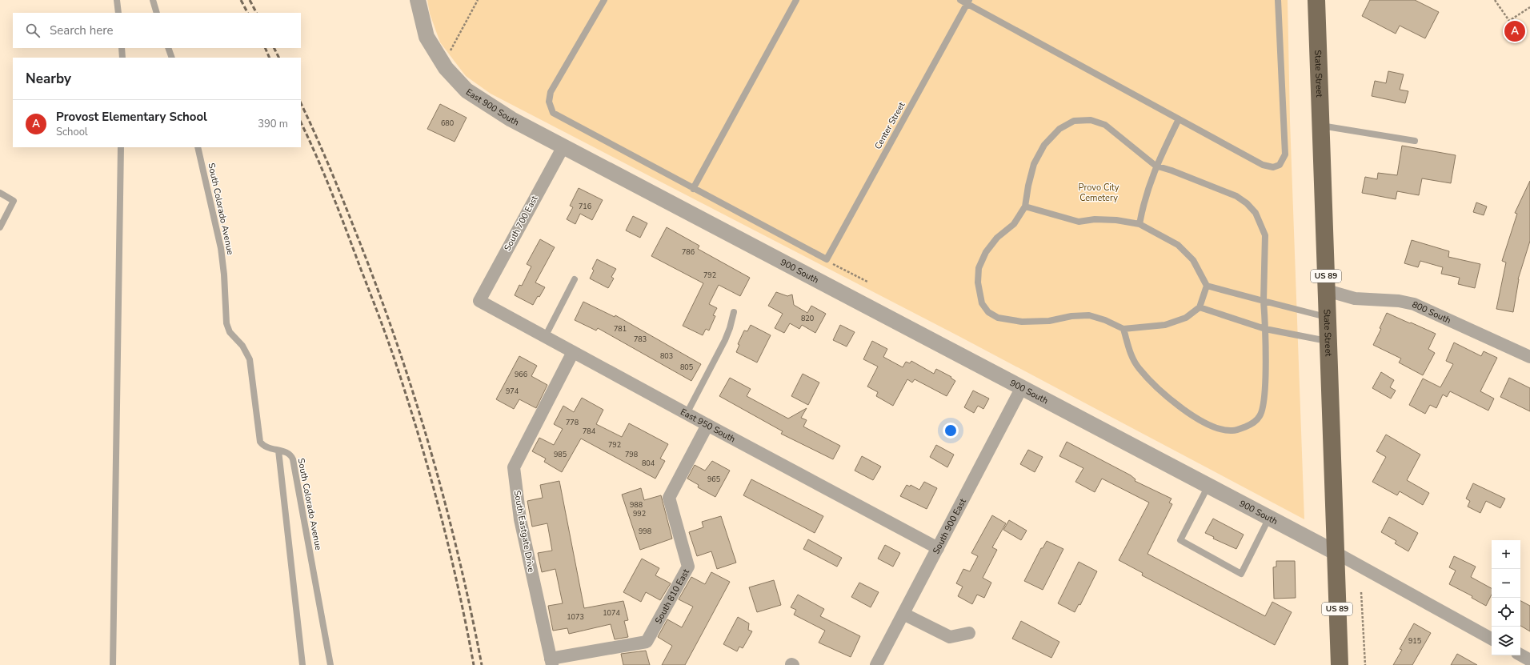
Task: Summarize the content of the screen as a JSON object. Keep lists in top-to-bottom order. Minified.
{"streets":{"main road":["State Street","US 89"],"street":["East 900 South","South 700 East","900 South","800 South","East 950 South","South 900 East","South Eastgate Drive","South 810 East"],"lane":["Center Street","South Colorado Avenue"]},"crossings":[["State Street","900 South"],["State Street","800 South"],["East 900 South","South 700 East"],["East 900 South","900 South"],["South 700 East","900 South"],["South 700 East","East 950 South"],["900 South","South 900 East"],["East 950 South","South 900 East"],["East 950 South","South Eastgate Drive"],["East 950 South","South 810 East"],["South Eastgate Drive","South 810 East"]],"parks":["Provo City Cemetery"],"house_numbers":["680","716","786","792","820","781","783","803","805","966","974","778","784","792","985","798","804","965","988","992","998","1074","1073","915"],"page":{"search":"Search here","pins":"A","heading":"Nearby","list":[{"mark":"A","name":"Provost Elementary School","note":"School","value":"390 m"}],"map_buttons":["+","−"]}}
